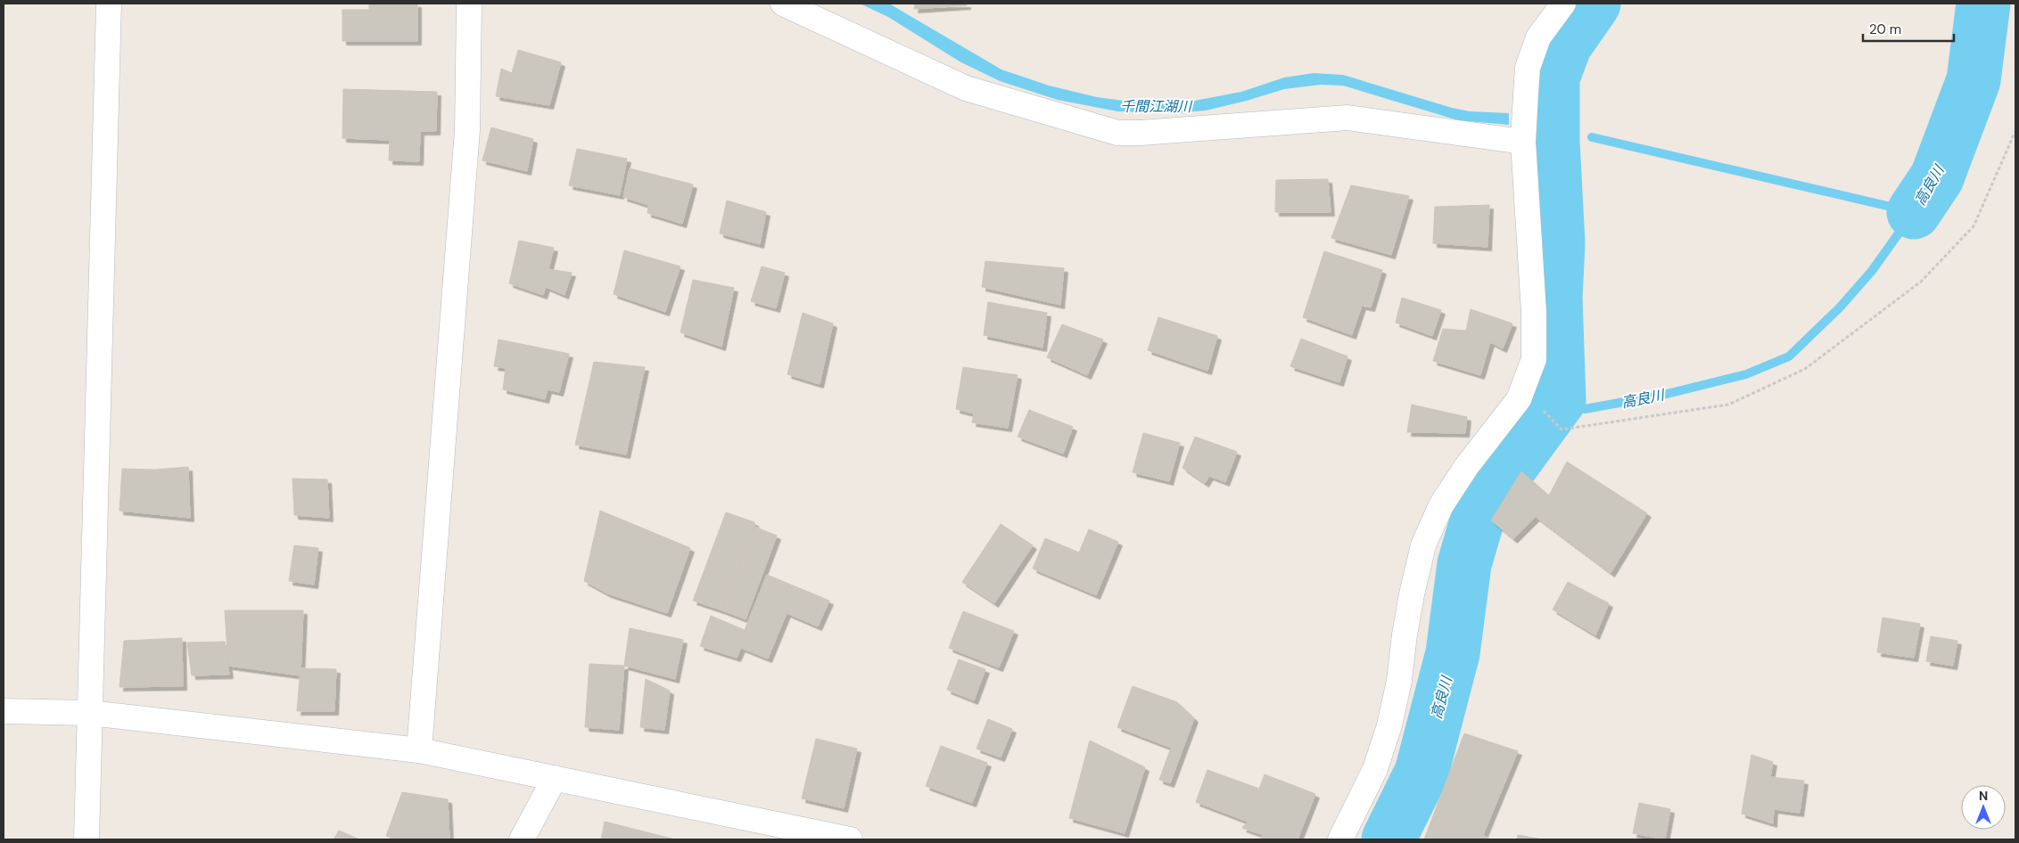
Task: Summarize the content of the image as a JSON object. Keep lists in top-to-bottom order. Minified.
{"water":["千間江湖川","高良川"],"scale_bar":"20 m","north":"top"}
